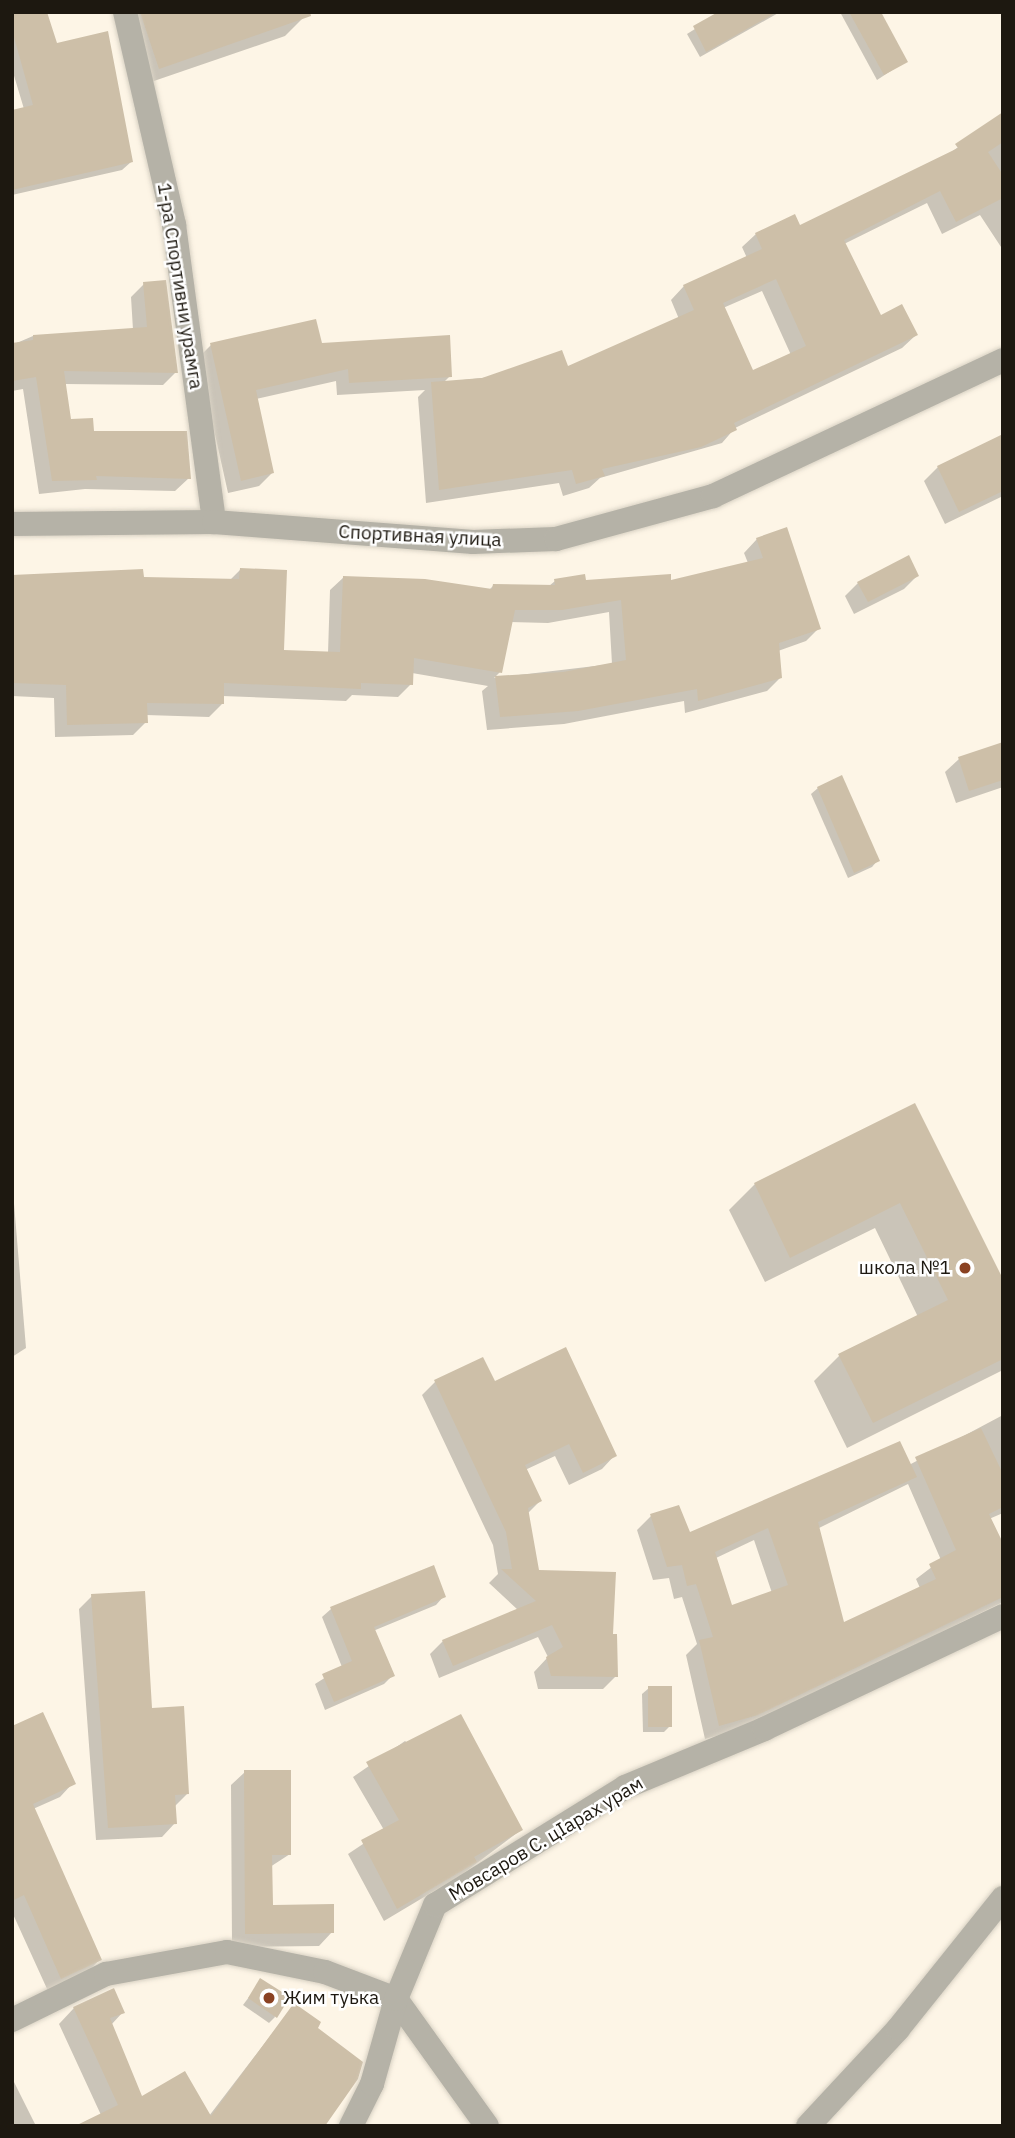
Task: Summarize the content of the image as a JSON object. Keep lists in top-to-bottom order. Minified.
{"streets":{"street":["1-ра Спортивни урамга","Спортивная улица","Мовсаров С. цIарах урам"]},"crossings":[["1-ра Спортивни урамга","Спортивная улица"]],"places":["школа №1","Жим туька"]}
